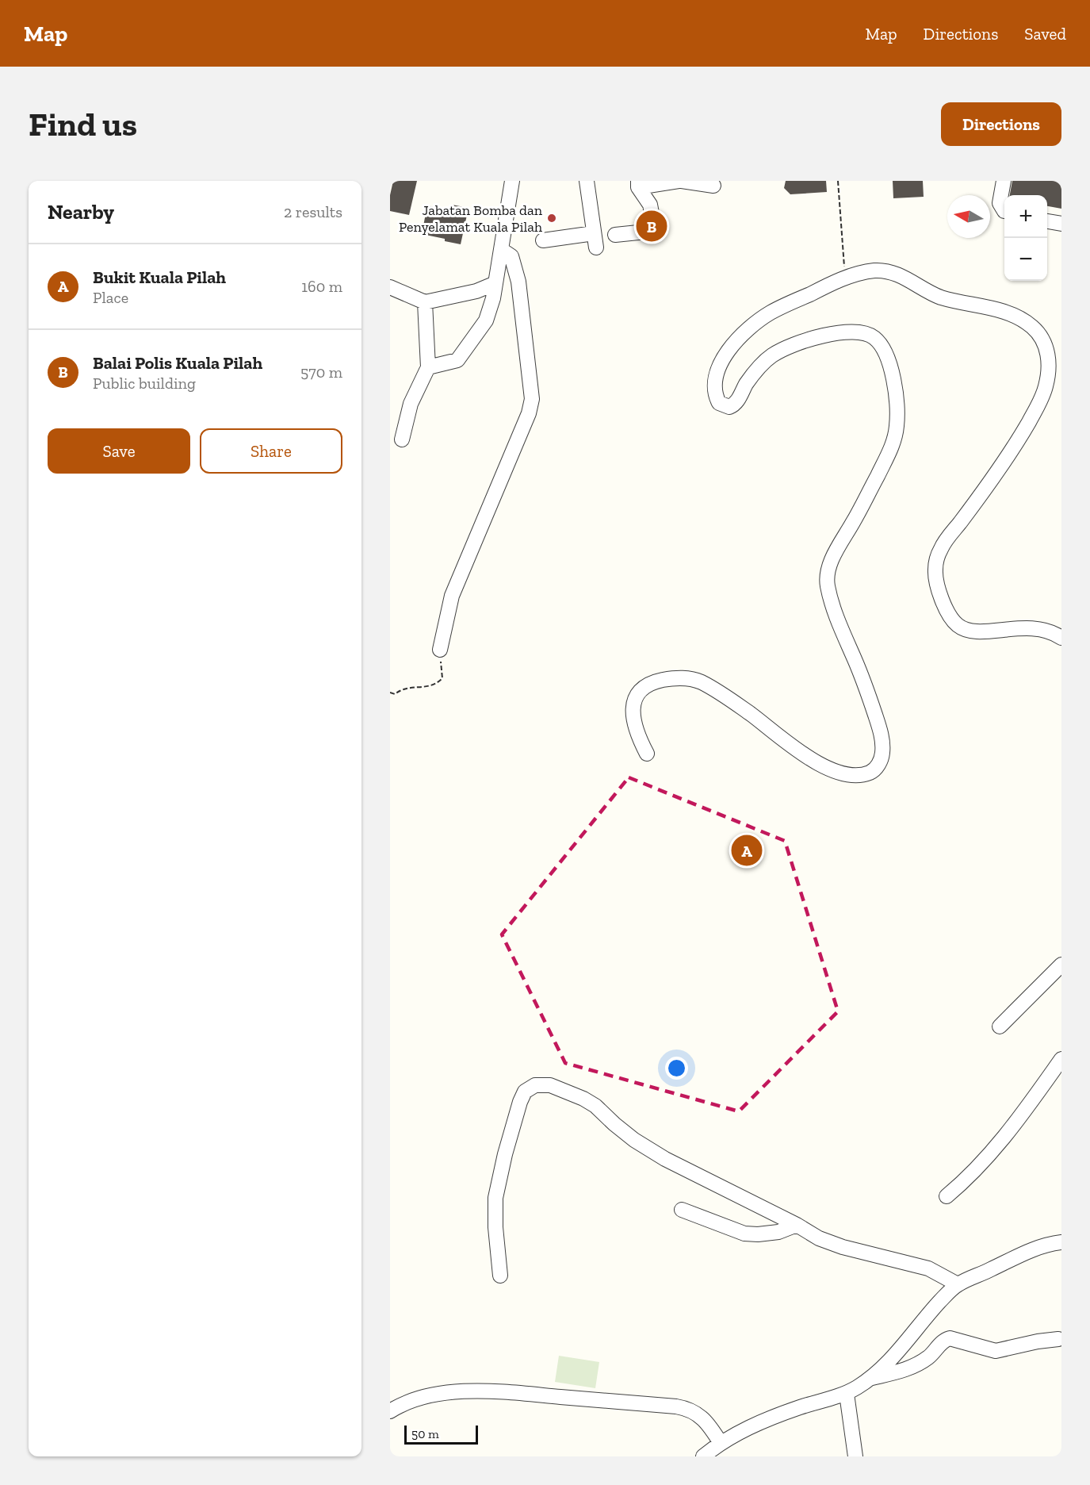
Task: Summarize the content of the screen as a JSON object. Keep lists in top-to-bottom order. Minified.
{"places":["Jabatan Bomba dan Penyelamat Kuala Pilah"],"scale_bar":"50 m","north":"left","page":{"header":"Map","nav":["Map","Directions","Saved"],"buttons":["Directions",["Save","Share"]],"title":"Find us","heading":["Nearby","2 results"],"map_buttons":["+","−"],"pins":["B","A"],"list":[{"mark":"A","name":"Bukit Kuala Pilah","note":"Place","value":"160 m"},{"mark":"B","name":"Balai Polis Kuala Pilah","note":"Public building","value":"570 m"}],"scale":"50 m"}}
